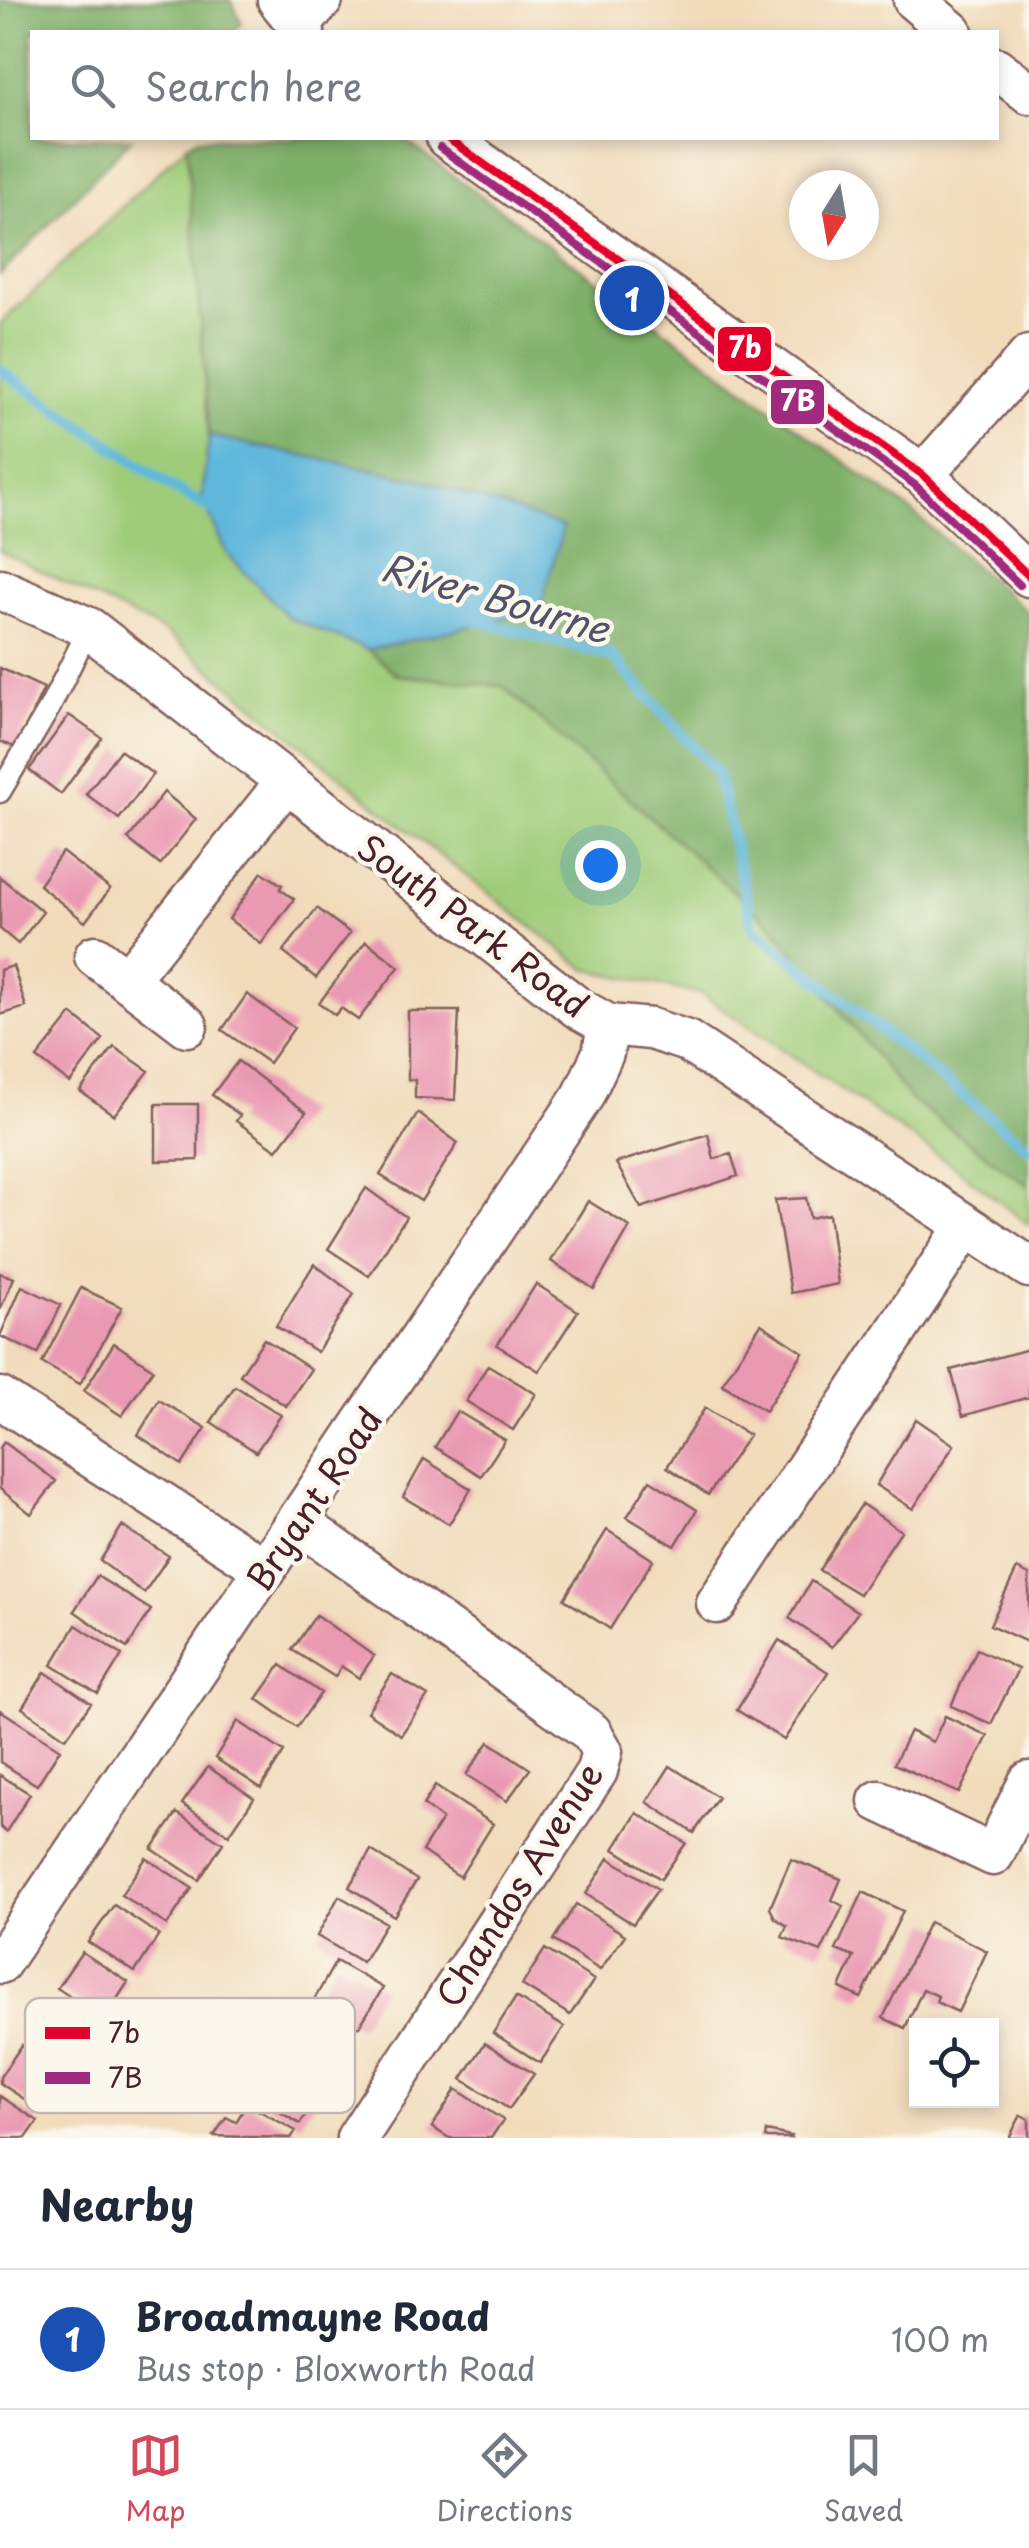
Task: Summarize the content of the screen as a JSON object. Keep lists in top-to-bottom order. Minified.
{"streets":{"street":["South Park Road","Bryant Road","Chandos Avenue"]},"crossings":[["South Park Road","Bryant Road"],["Bryant Road","Chandos Avenue"]],"water":["River Bourne"],"lines":["transit line 7b","transit line 7B"],"legend":["7b","7B"],"north":"bottom","page":{"search":"Search here","pins":"1","heading":"Nearby","list":[{"mark":"1","name":"Broadmayne Road","note":"Bus stop · Bloxworth Road","value":"100 m"}],"nav":["Map","Directions","Saved"]}}
